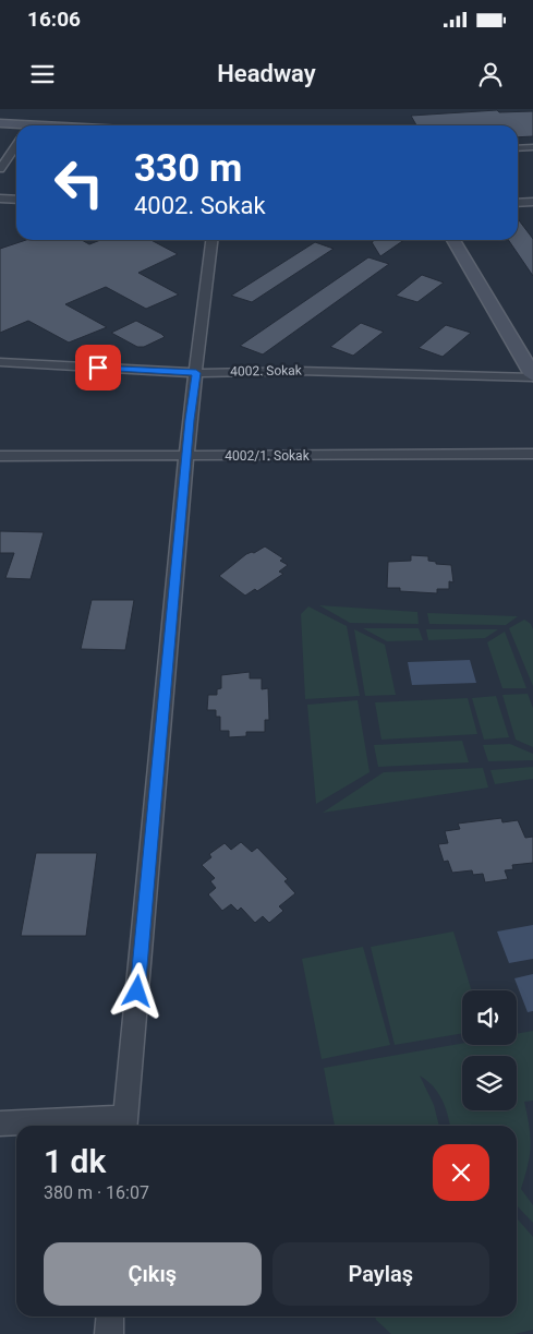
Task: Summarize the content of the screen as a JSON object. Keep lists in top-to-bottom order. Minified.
{"streets":{"street":["4002. Sokak","4002/1. Sokak"]},"page":{"status":"16:06","header":"Headway","turn":["330 m","4002. Sokak"],"heading":["1 dk","380 m · 16:07"],"buttons":["Çıkış","Paylaş"]}}
